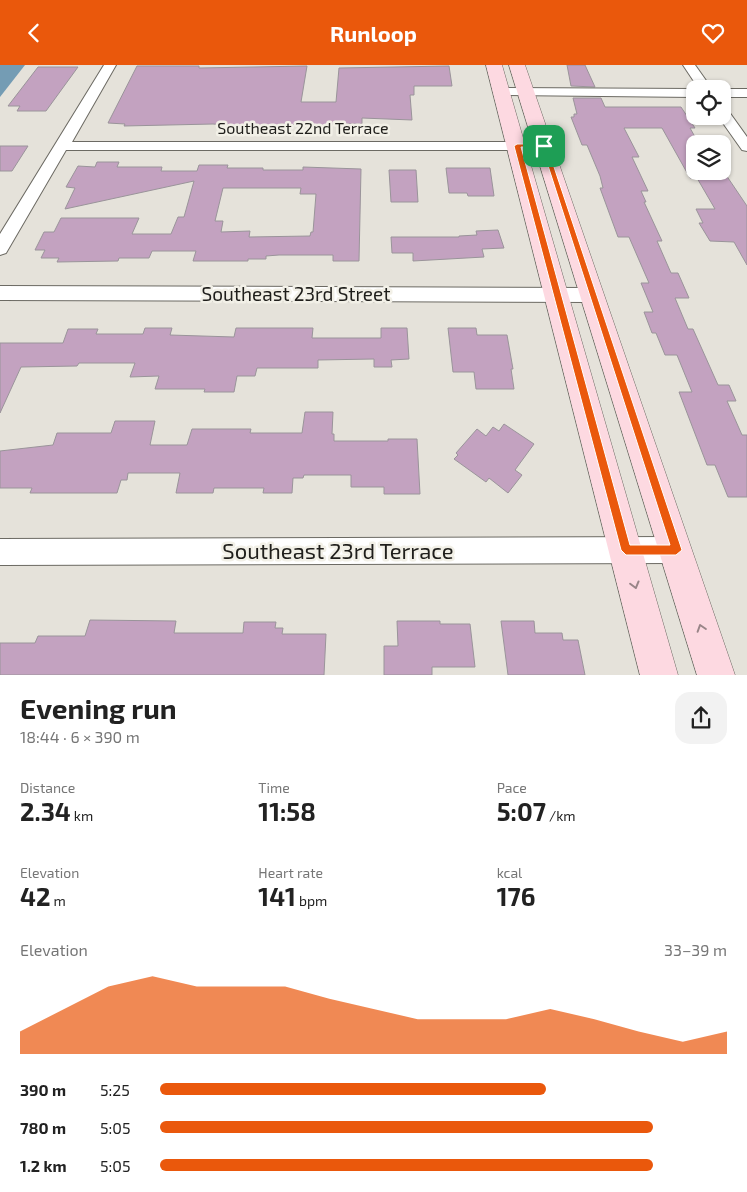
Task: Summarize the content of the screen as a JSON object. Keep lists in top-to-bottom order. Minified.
{"streets":{"street":["Southeast 22nd Terrace","Southeast 23rd Street","Southeast 23rd Terrace"]},"page":{"header":"Runloop","heading":["Evening run","18:44 · 6 × 390 m"],"stats":[["Distance","2.34 km"],["Time","11:58"],["Pace","5:07 /km"],["Elevation","42 m"],["Heart rate","141 bpm"],["kcal","176"]],"chart":["Elevation","33–39 m"],"list":[{"name":"390 m","note":"5:25"},{"name":"780 m","note":"5:05"},{"name":"1.2 km","note":"5:05"}]}}
